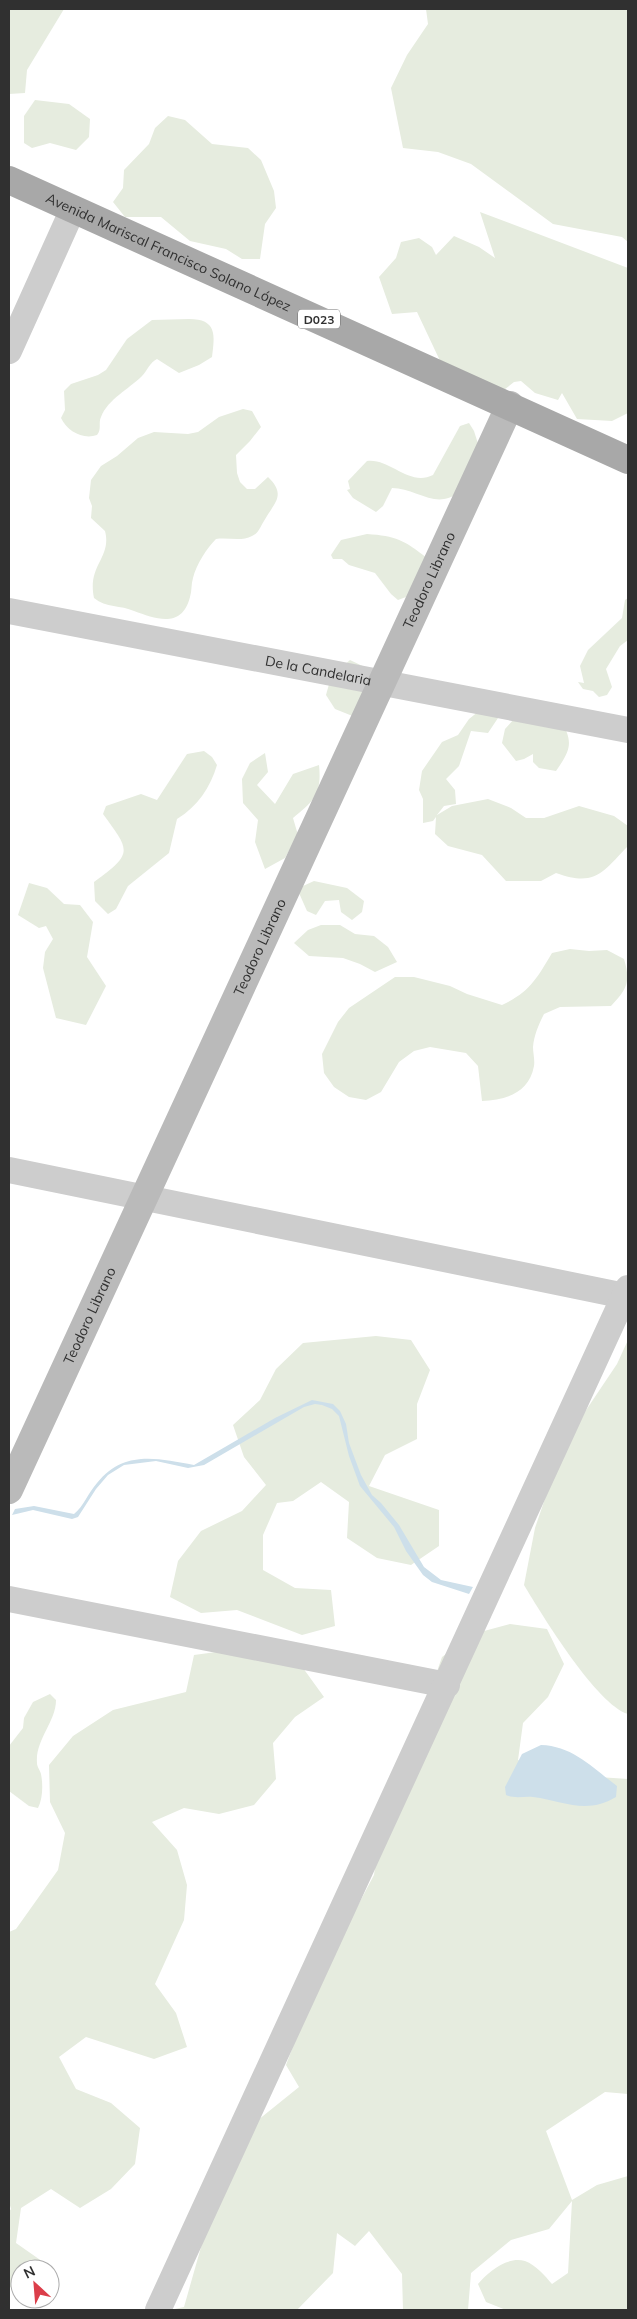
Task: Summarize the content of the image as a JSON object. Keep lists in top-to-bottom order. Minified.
{"streets":{"main road":["Avenida Mariscal Francisco Solano López","D023","Teodoro Librano"],"street":["De la Candelaria"]},"crossings":[["Avenida Mariscal Francisco Solano López","Teodoro Librano"],["Teodoro Librano","De la Candelaria"]],"north":"top left"}
